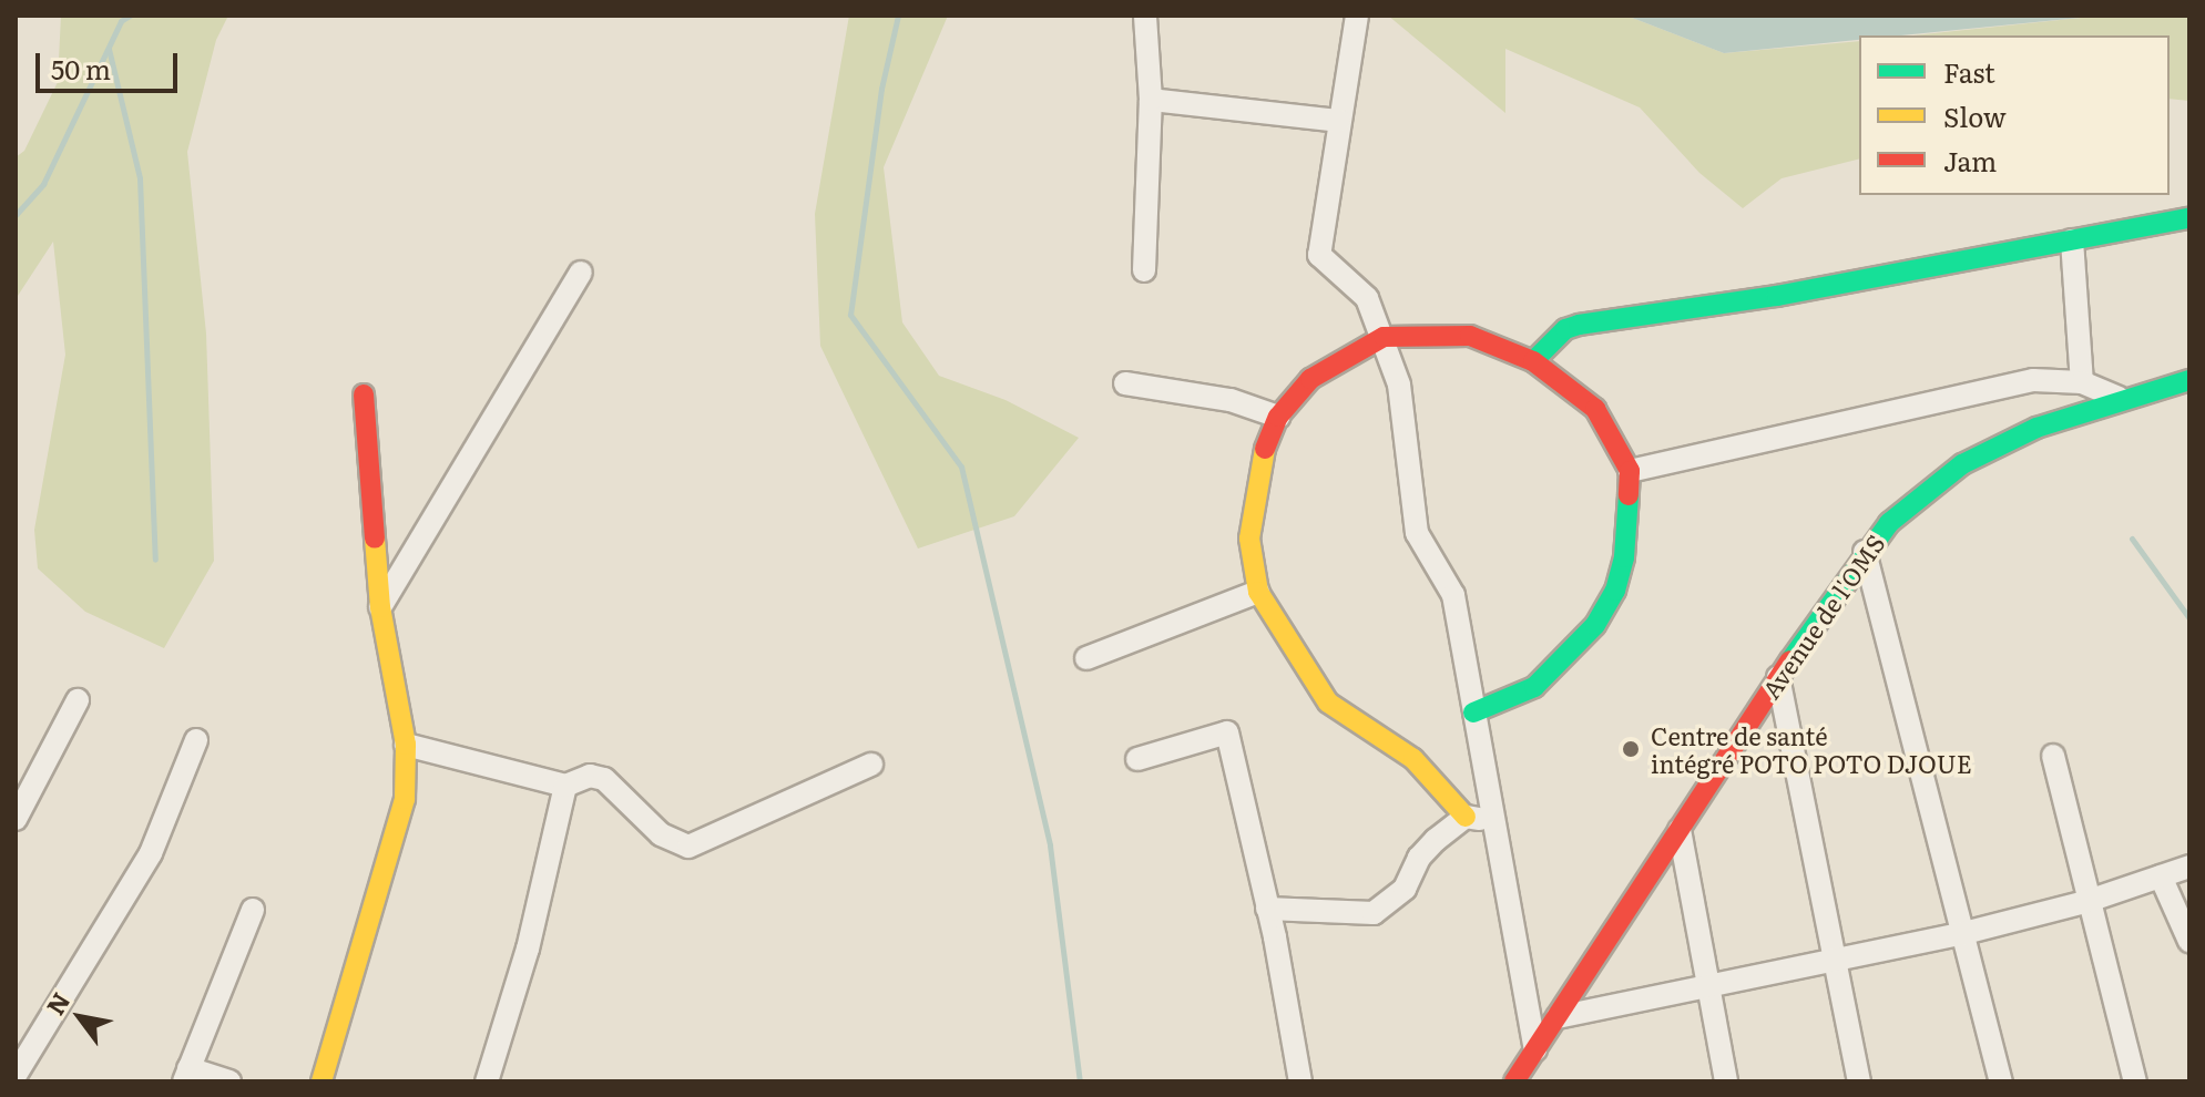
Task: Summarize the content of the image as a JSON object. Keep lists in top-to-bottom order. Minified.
{"streets":{"street":["Avenue de l'OMS"]},"places":["Centre de santé intégré POTO POTO DJOUE"],"legend":["Fast","Slow","Jam"],"scale_bar":"50 m","north":"top left"}
